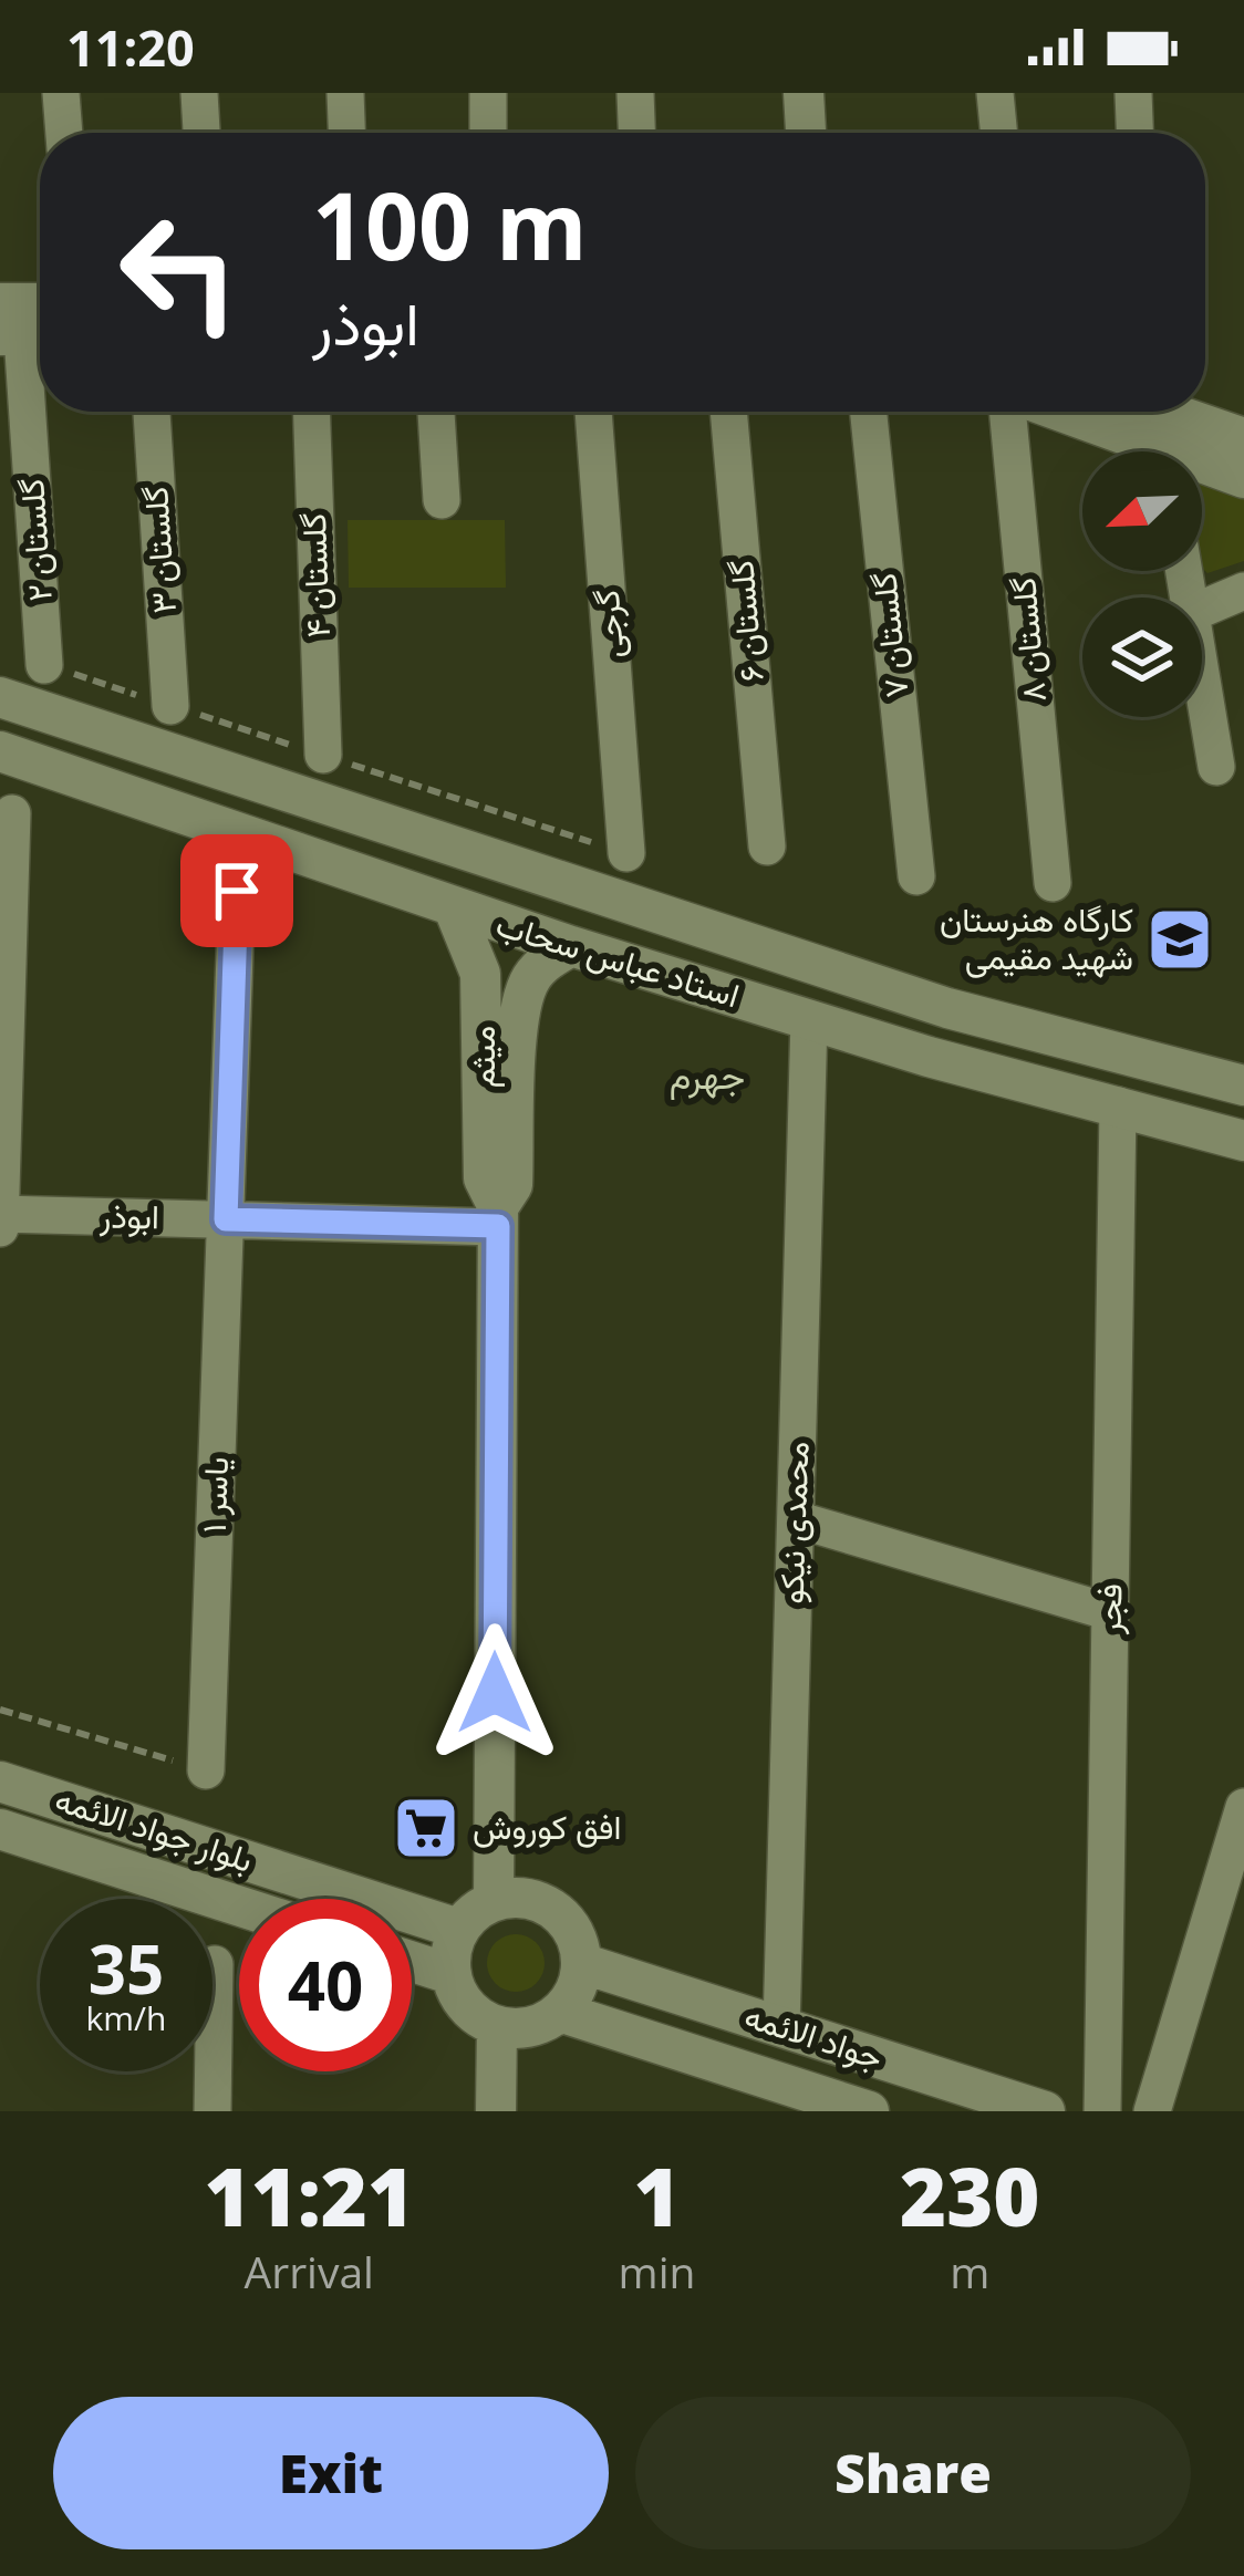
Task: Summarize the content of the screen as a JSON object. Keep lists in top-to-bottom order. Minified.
{"streets":{"street":["گلستان ۲","گلستان ۳","گلستان ۴","گلستان ۶","گرجی","گلستان ۷","گلستان ۸","استاد عباس سحاب","میثم","ابوذر","یاسر ۱","محمدی نیکو","فجر","بلوار جواد الائمه","جواد الائمه"]},"crossings":[["استاد عباس سحاب","میثم"],["استاد عباس سحاب","محمدی نیکو"],["استاد عباس سحاب","فجر"],["میثم","ابوذر"],["میثم","بلوار جواد الائمه"],["میثم","جواد الائمه"],["ابوذر","یاسر ۱"],["محمدی نیکو","جواد الائمه"],["بلوار جواد الائمه","جواد الائمه"]],"districts":["جهرم"],"places":{"school or university":["کارگاه هنرستان شهید مقیمی"],"supermarket":["افق کوروش"]},"north":"bottom left","page":{"status":"11:20","turn":["100 m","ابوذر"],"speed":"35 km/h","limit":"40","eta":["11:21","Arrival","1","min","230","m"],"buttons":["Exit","Share"]}}
